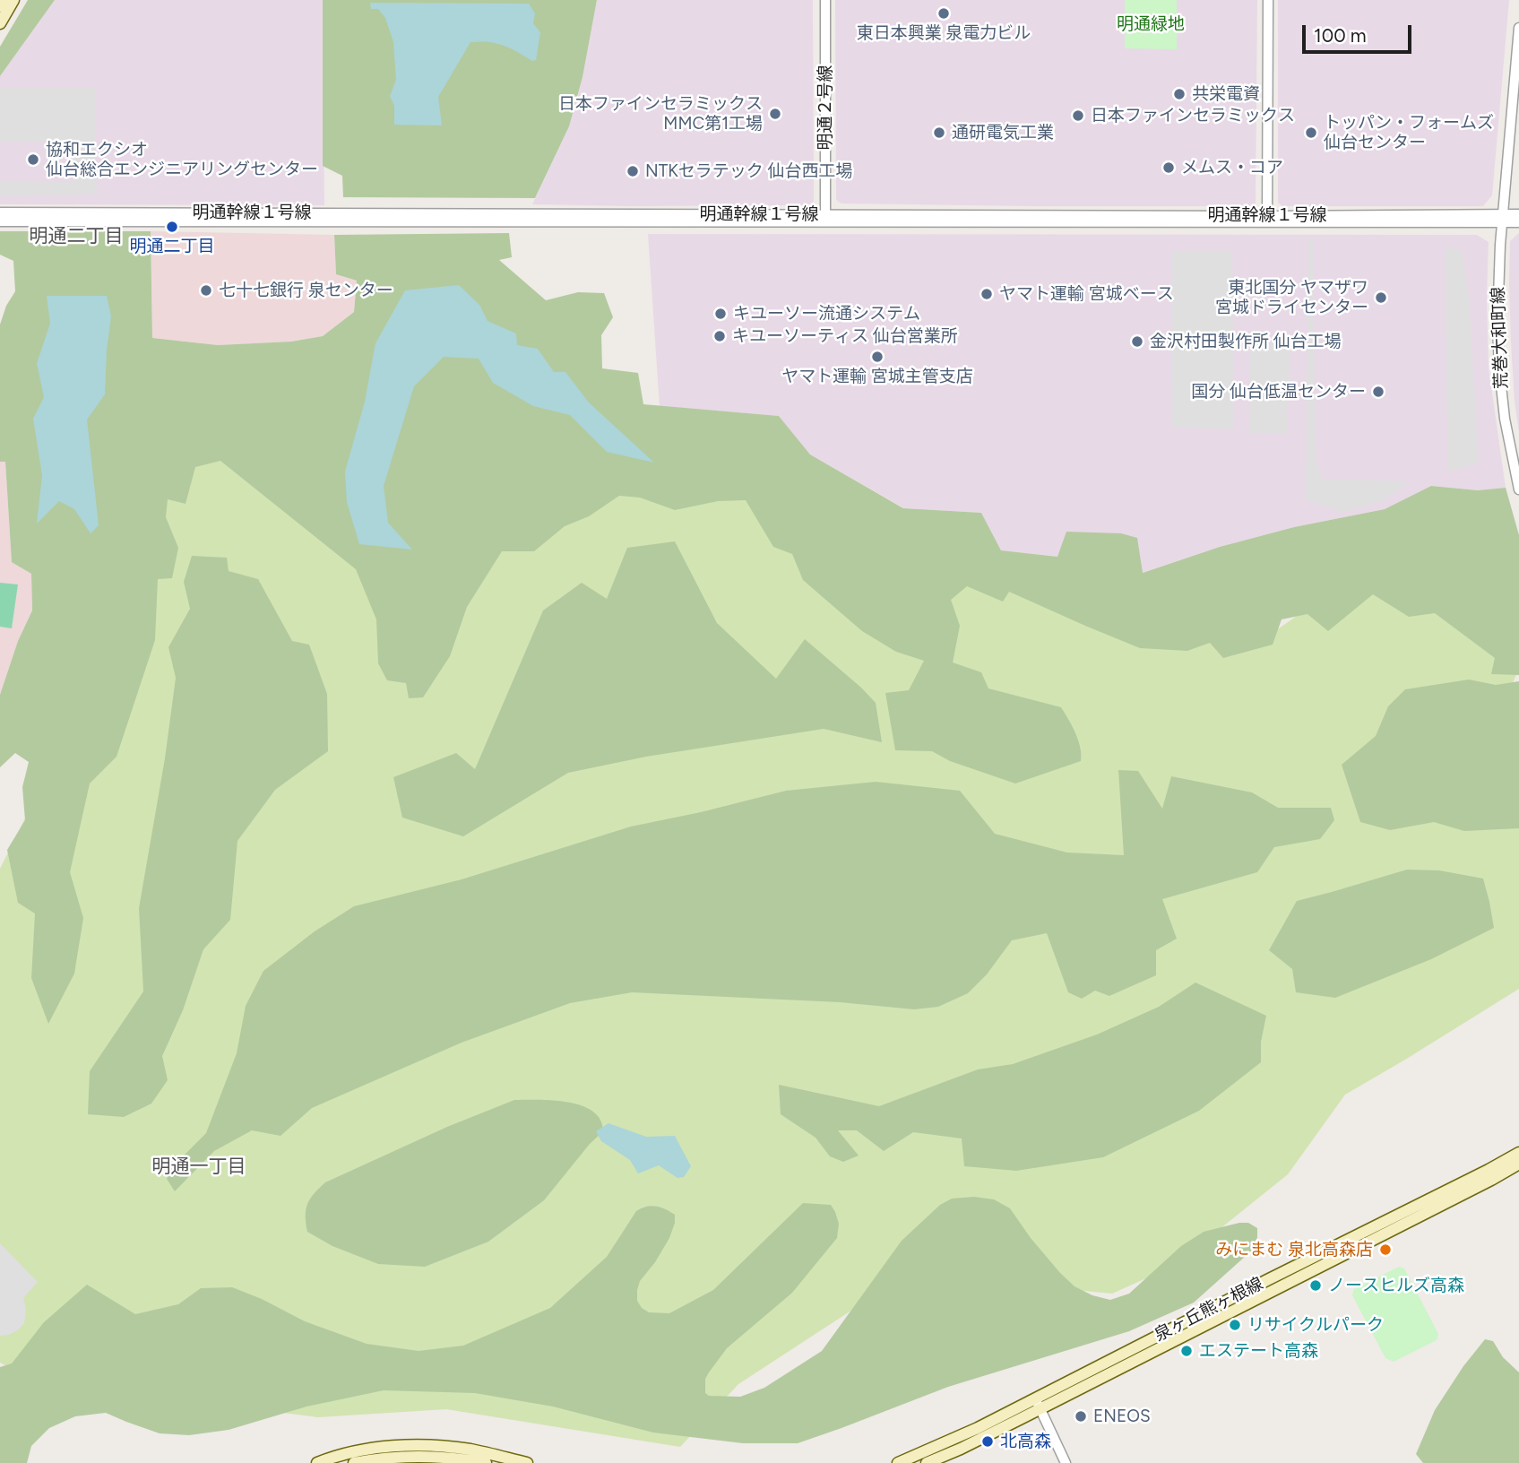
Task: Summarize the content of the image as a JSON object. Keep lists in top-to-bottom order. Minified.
{"streets":{"main road":["泉ヶ丘熊ヶ根線"],"street":["明通２号線","明通幹線１号線","荒巻大和町線"]},"crossings":[["明通２号線","明通幹線１号線"],["明通幹線１号線","荒巻大和町線"]],"districts":["明通二丁目","明通一丁目"],"parks":["明通緑地"],"places":["東日本興業 泉電力ビル","共栄電資","日本ファインセラミックス MMC第1工場","日本ファインセラミックス","通研電気工業","トッパン・フォームズ 仙台センター","協和エクシオ 仙台総合エンジニアリングセンター","メムス・コア","NTKセラテック 仙台西工場","明通二丁目","七十七銀行 泉センター","ヤマト運輸 宮城ベース","東北国分 ヤマザワ 宮城ドライセンター","キユーソー流通システム","キユーソーティス 仙台営業所","金沢村田製作所 仙台工場","ヤマト運輸 宮城主管支店","国分 仙台低温センター","みにまむ 泉北高森店","ノースヒルズ高森","リサイクルパーク","エステート高森","ENEOS","北高森"],"scale_bar":"100 m"}
